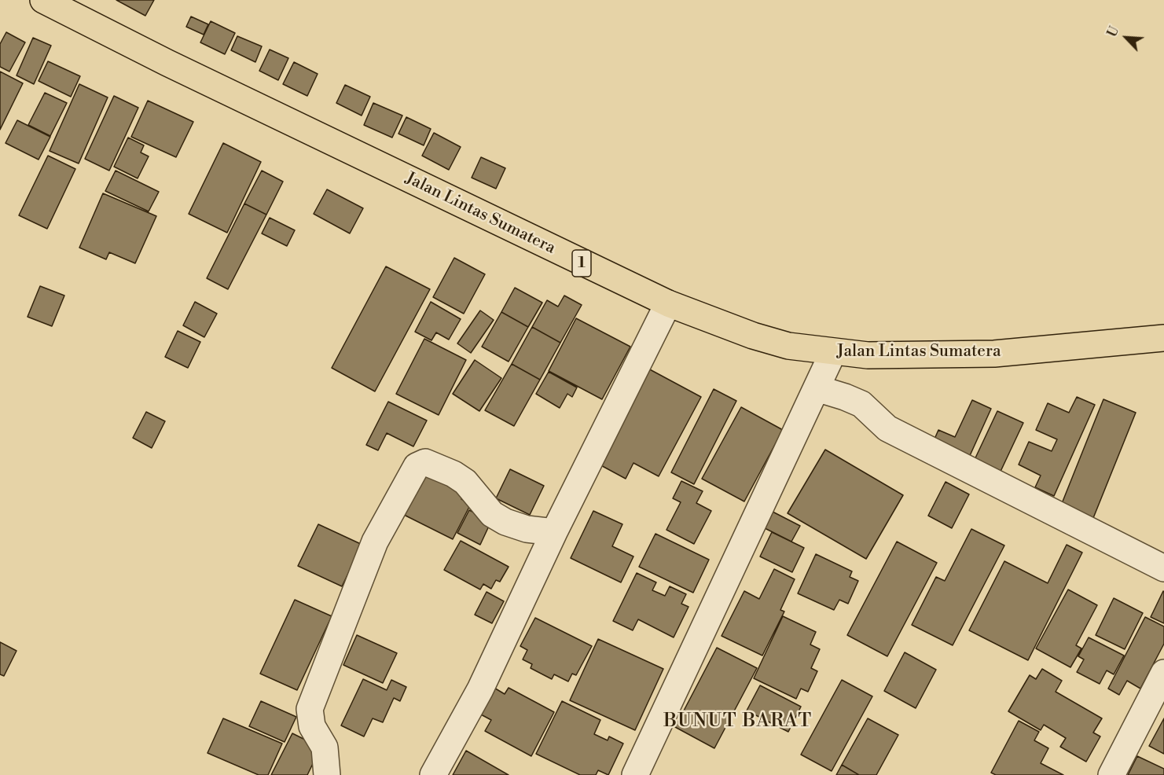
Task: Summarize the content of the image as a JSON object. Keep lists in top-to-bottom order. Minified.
{"streets":{"highway":["Jalan Lintas Sumatera","1"]},"districts":["BUNUT BARAT"],"north":"top left"}
